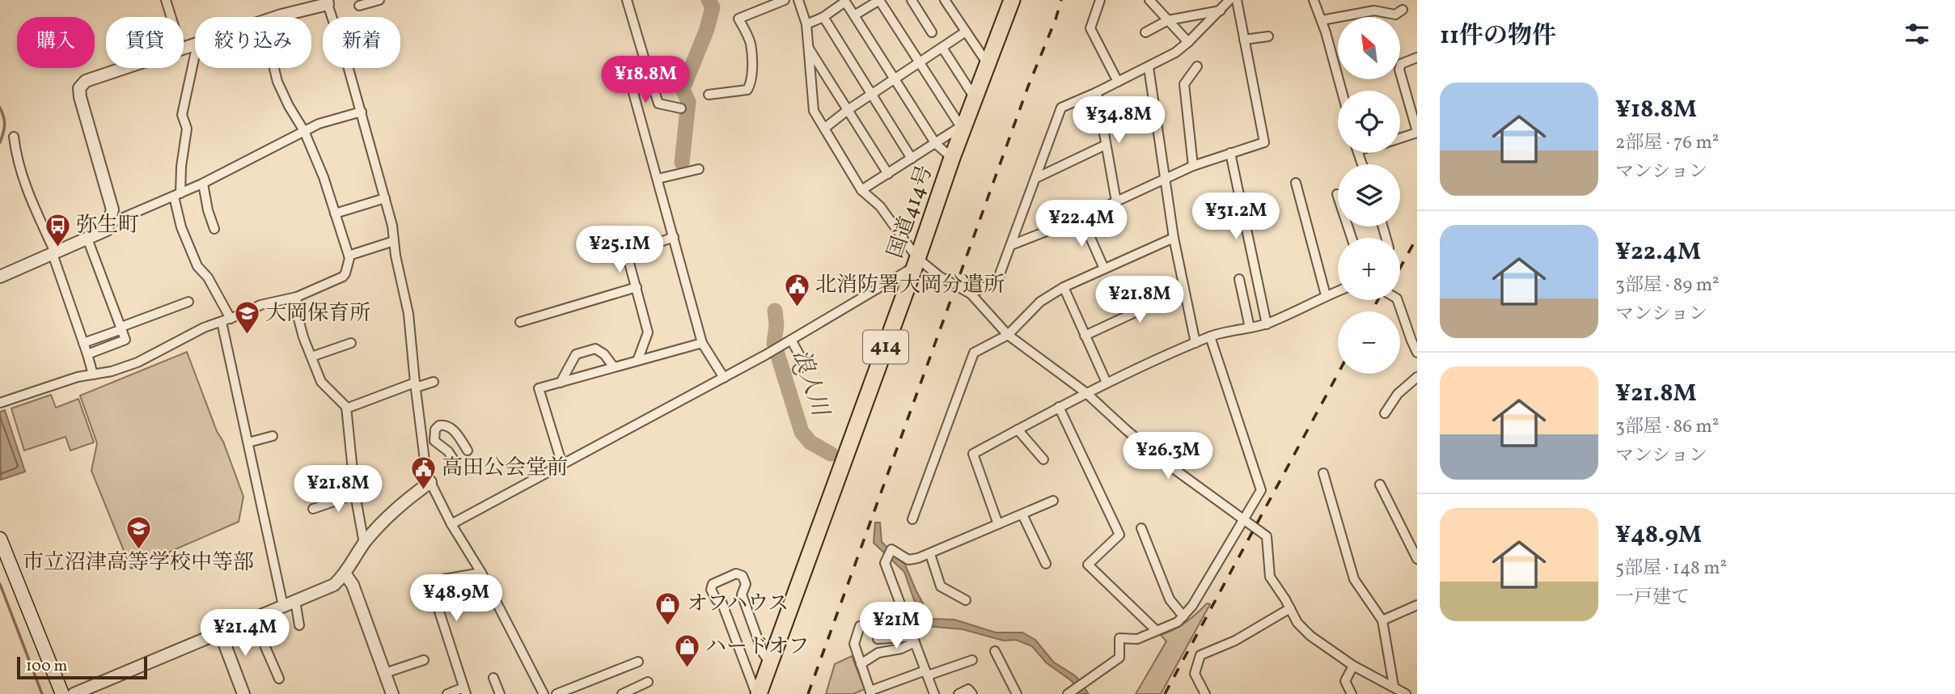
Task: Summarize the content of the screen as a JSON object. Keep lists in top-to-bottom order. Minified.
{"streets":{"highway":["国道414号","414"]},"water":["浪人川"],"places":{"bus stop":["弥生町"],"public building":["北消防署大岡分遣所","高田公会堂前"],"school or university":["大岡保育所","市立沼津高等学校中等部"],"shop":["オフハウス","ハードオフ"]},"scale_bar":"100 m","north":"top left","page":{"heading":"11件の物件","map_buttons":["+","−"],"chip":["購入","賃貸","絞り込み","新着"],"price":["¥18.8M","¥34.8M","¥31.2M","¥22.4M","¥25.1M","¥21.8M","¥26.3M","¥21.8M","¥48.9M","¥21M","¥21.4M"],"list":[{"name":"¥18.8M","note":"2部屋 · 76 m² · マンション"},{"name":"¥22.4M","note":"3部屋 · 89 m² · マンション"},{"name":"¥21.8M","note":"3部屋 · 86 m² · マンション"},{"name":"¥48.9M","note":"5部屋 · 148 m² · 一戸建て"}],"scale":"100 m"}}
